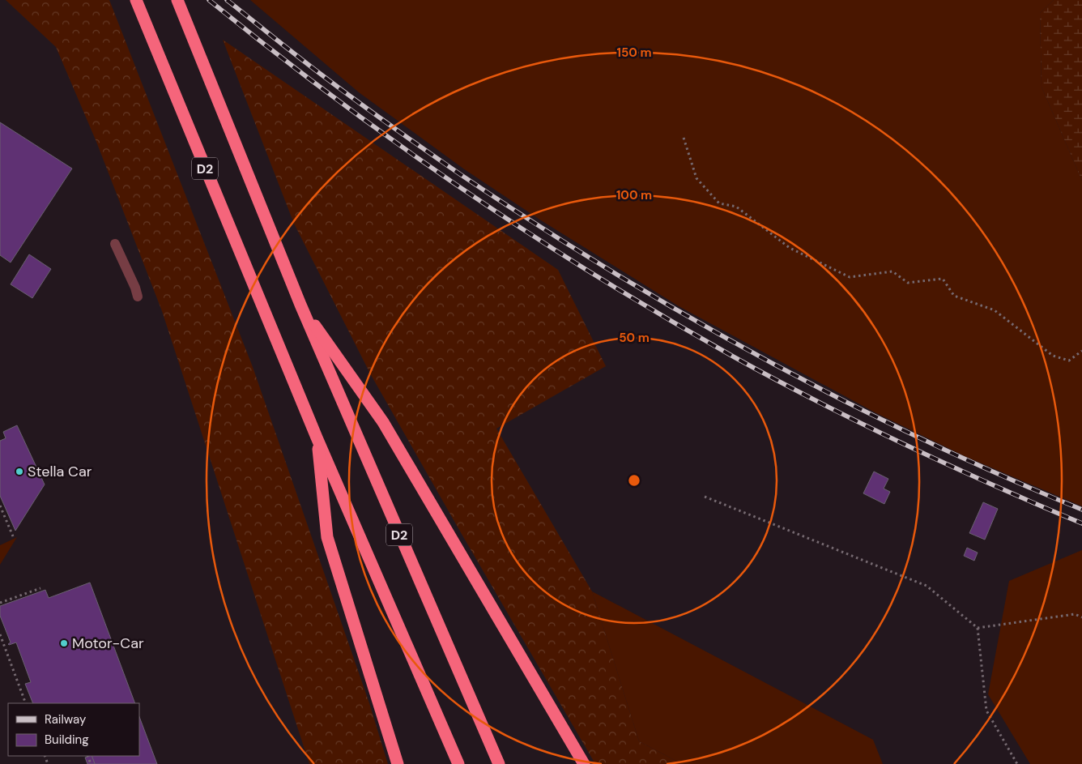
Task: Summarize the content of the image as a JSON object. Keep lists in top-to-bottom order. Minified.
{"streets":{"highway":["D2"]},"places":["Stella Car","Motor-Car"],"legend":["Railway","Building"],"rings":["150 m","100 m","50 m"]}
